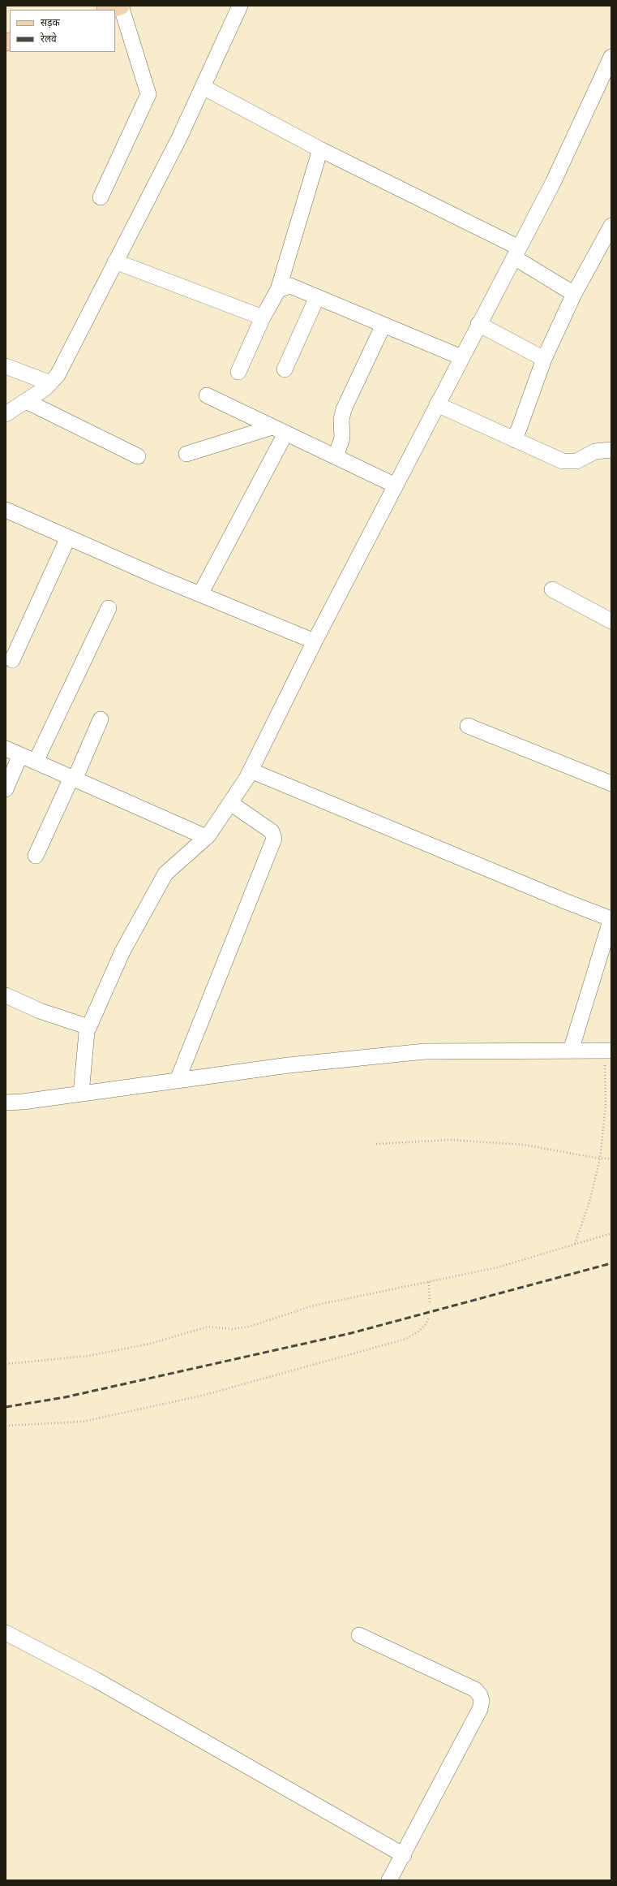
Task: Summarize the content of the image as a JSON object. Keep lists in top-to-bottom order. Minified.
{"legend":["सड़क","रेलवे"]}
